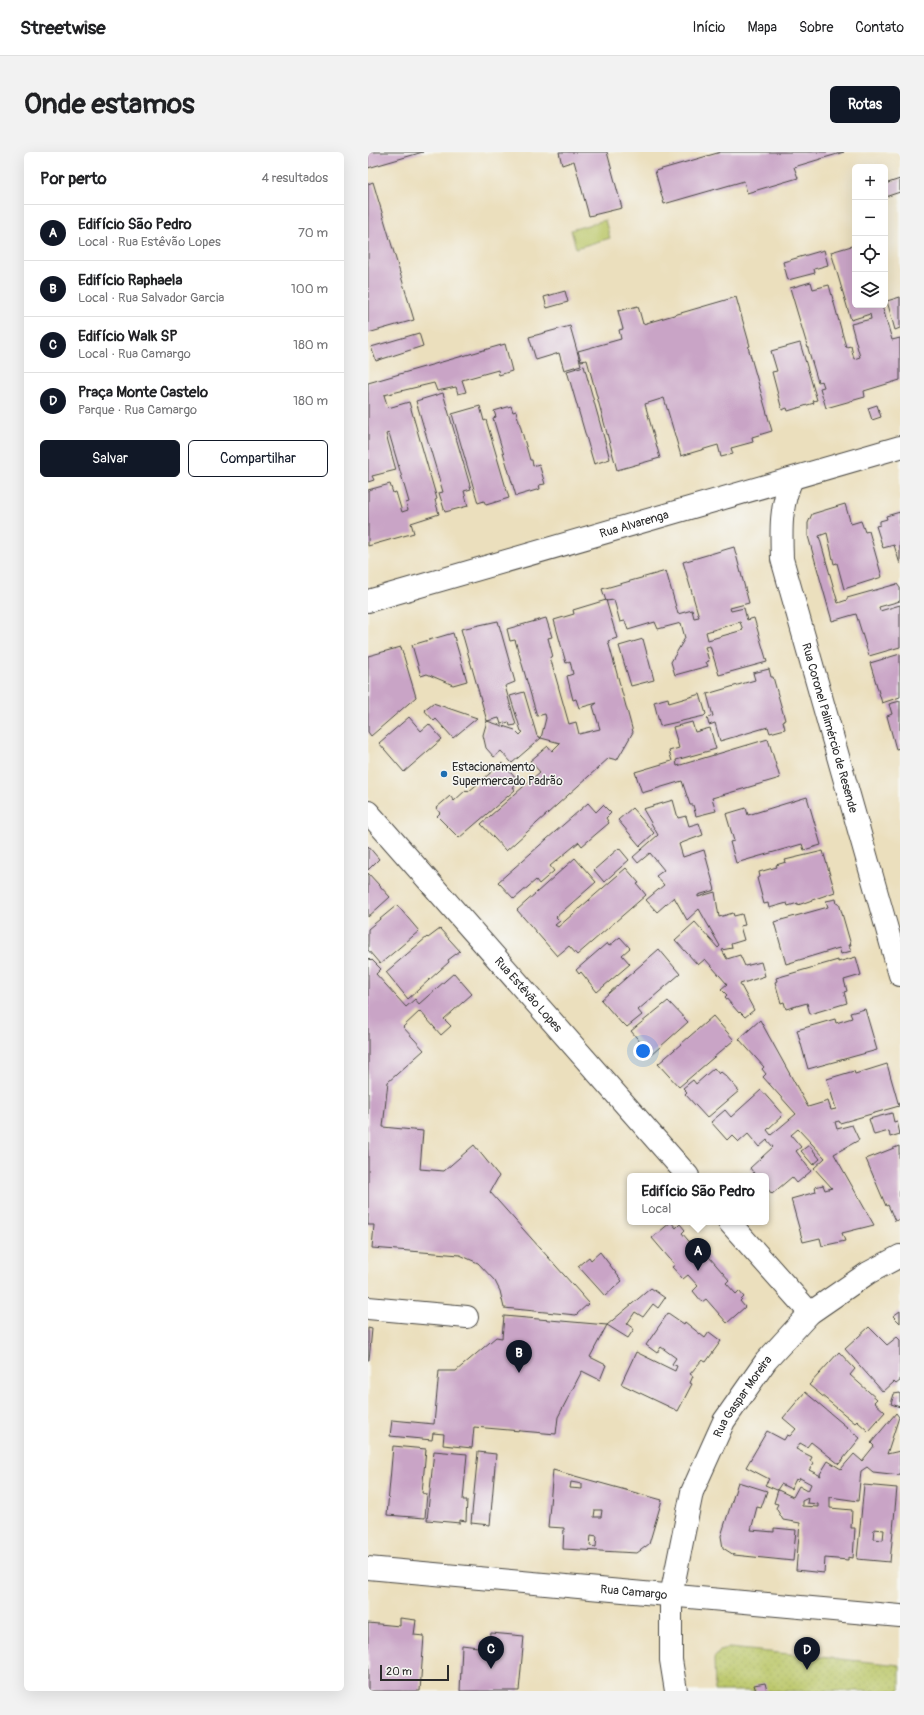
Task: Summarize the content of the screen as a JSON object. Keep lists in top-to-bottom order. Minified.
{"streets":{"street":["Rua Alvarenga","Rua Coronel Palimércio de Resende","Rua Estêvão Lopes","Rua Gaspar Moreira","Rua Camargo"]},"crossings":[["Rua Alvarenga","Rua Coronel Palimércio de Resende"],["Rua Gaspar Moreira","Rua Camargo"]],"places":["Estacionamento Supermercado Padrão"],"scale_bar":"20 m","page":{"header":"Streetwise","nav":["Início","Mapa","Sobre","Contato"],"buttons":["Rotas",["Salvar","Compartilhar"]],"title":"Onde estamos","heading":["Por perto","4 resultados"],"map_buttons":["+","−"],"list":[{"mark":"A","name":"Edifício São Pedro","note":"Local · Rua Estêvão Lopes","value":"70 m"},{"mark":"B","name":"Edifício Raphaela","note":"Local · Rua Salvador Garcia","value":"100 m"},{"mark":"C","name":"Edifício Walk SP","note":"Local · Rua Camargo","value":"180 m"},{"mark":"D","name":"Praça Monte Castelo","note":"Parque · Rua Camargo","value":"180 m"}],"popup":["Edifício São Pedro","Local"],"pins":["A","B","C","D"],"scale":"20 m"}}
